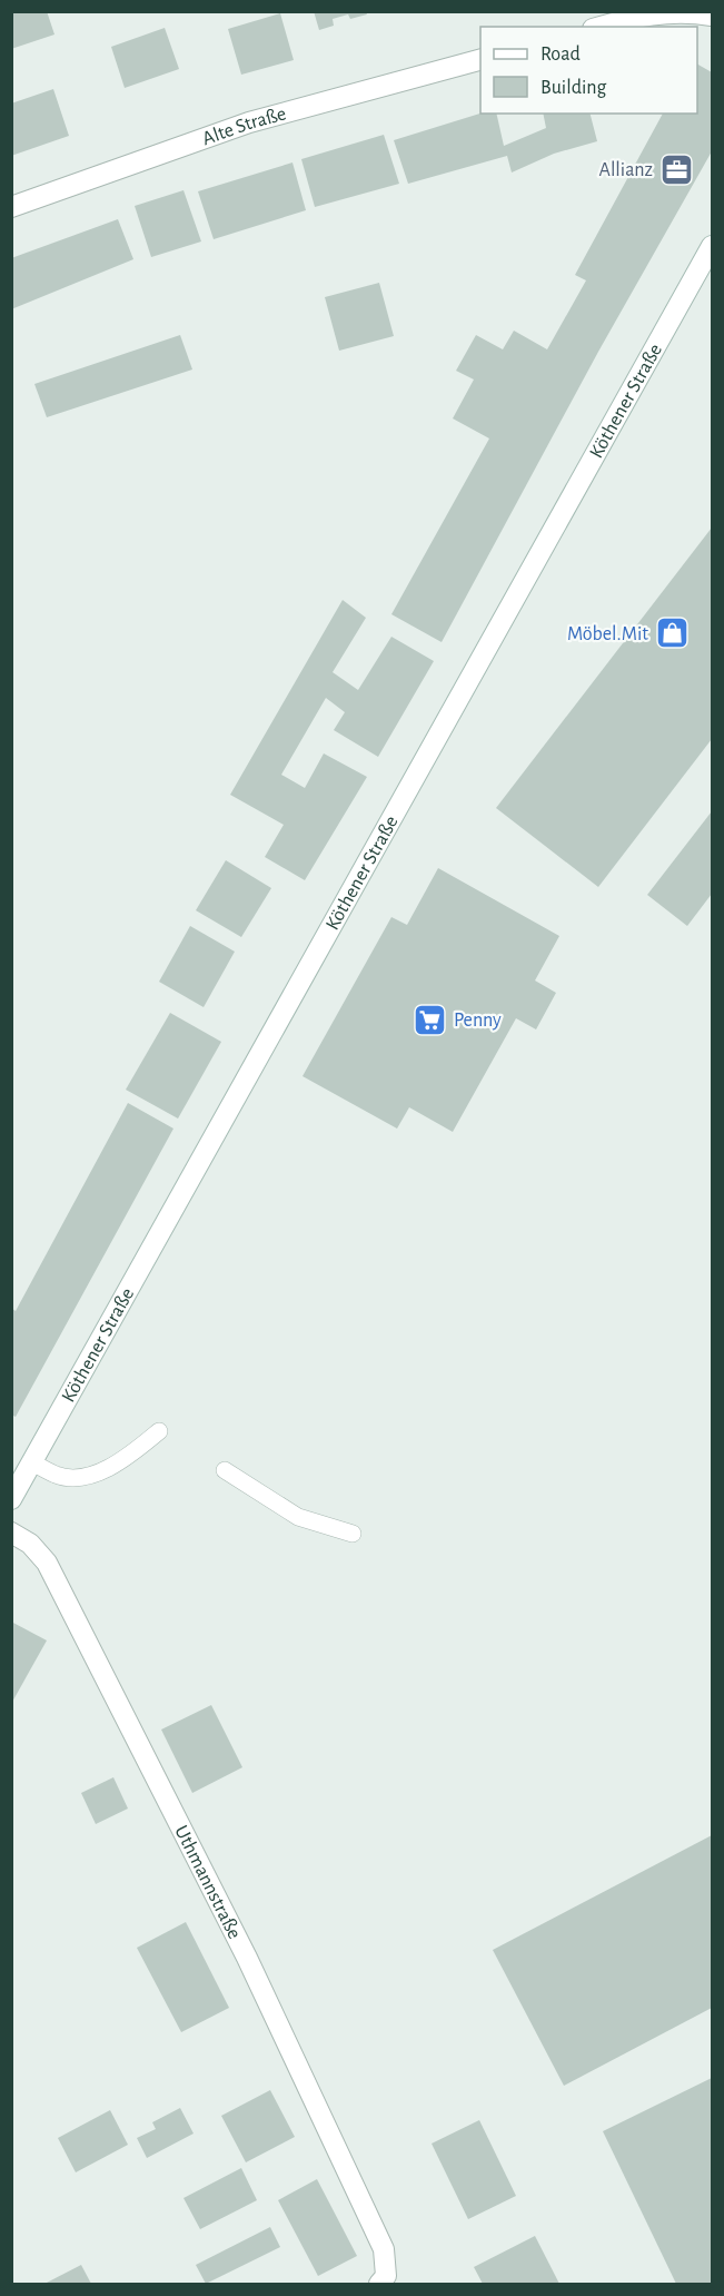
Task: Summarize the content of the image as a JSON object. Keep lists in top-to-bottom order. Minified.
{"streets":{"street":["Alte Straße","Köthener Straße","Uthmannstraße"]},"places":{"office":["Allianz"],"shop":["Möbel.Mit"],"supermarket":["Penny"]},"legend":["Road","Building"]}
